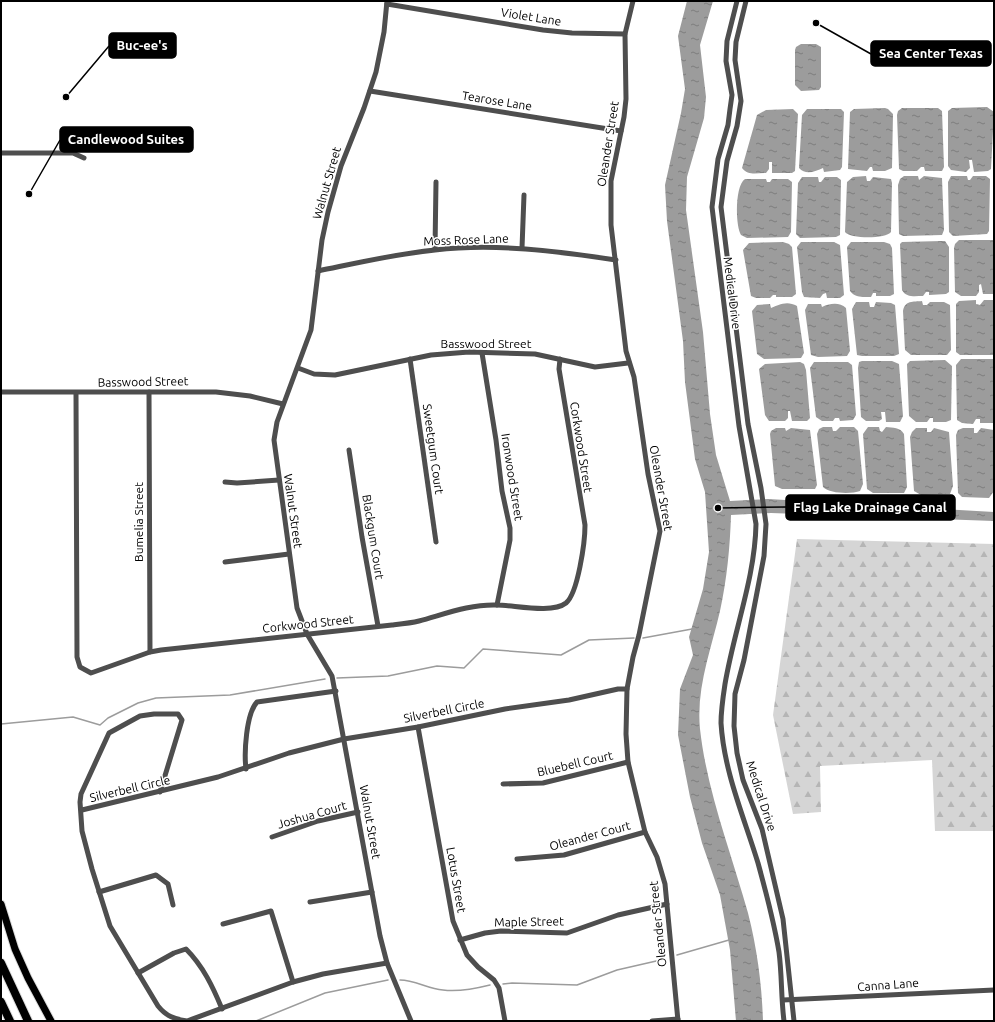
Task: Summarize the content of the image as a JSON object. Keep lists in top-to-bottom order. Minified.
{"streets":{"street":["Violet Lane","Tearose Lane","Oleander Street","Walnut Street","Moss Rose Lane","Medical Drive","Basswood Street","Corkwood Street","Sweetgum Court","Ironwood Street","Bumelia Street","Blackgum Court","Silverbell Circle","Bluebell Court","Joshua Court","Oleander Court","Lotus Street","Maple Street","Canna Lane"]},"crossings":[["Violet Lane","Oleander Street"],["Violet Lane","Walnut Street"],["Tearose Lane","Oleander Street"],["Tearose Lane","Walnut Street"],["Oleander Street","Moss Rose Lane"],["Oleander Street","Basswood Street"],["Oleander Street","Silverbell Circle"],["Oleander Street","Bluebell Court"],["Oleander Street","Oleander Court"],["Oleander Street","Maple Street"],["Walnut Street","Moss Rose Lane"],["Walnut Street","Basswood Street"],["Walnut Street","Corkwood Street"],["Walnut Street","Silverbell Circle"],["Walnut Street","Joshua Court"],["Medical Drive","Canna Lane"],["Basswood Street","Corkwood Street"],["Basswood Street","Sweetgum Court"],["Basswood Street","Ironwood Street"],["Basswood Street","Bumelia Street"],["Corkwood Street","Ironwood Street"],["Corkwood Street","Bumelia Street"],["Corkwood Street","Blackgum Court"],["Silverbell Circle","Lotus Street"],["Lotus Street","Maple Street"]],"places":["Sea Center Texas","Buc-ee's","Candlewood Suites","Flag Lake Drainage Canal"]}
